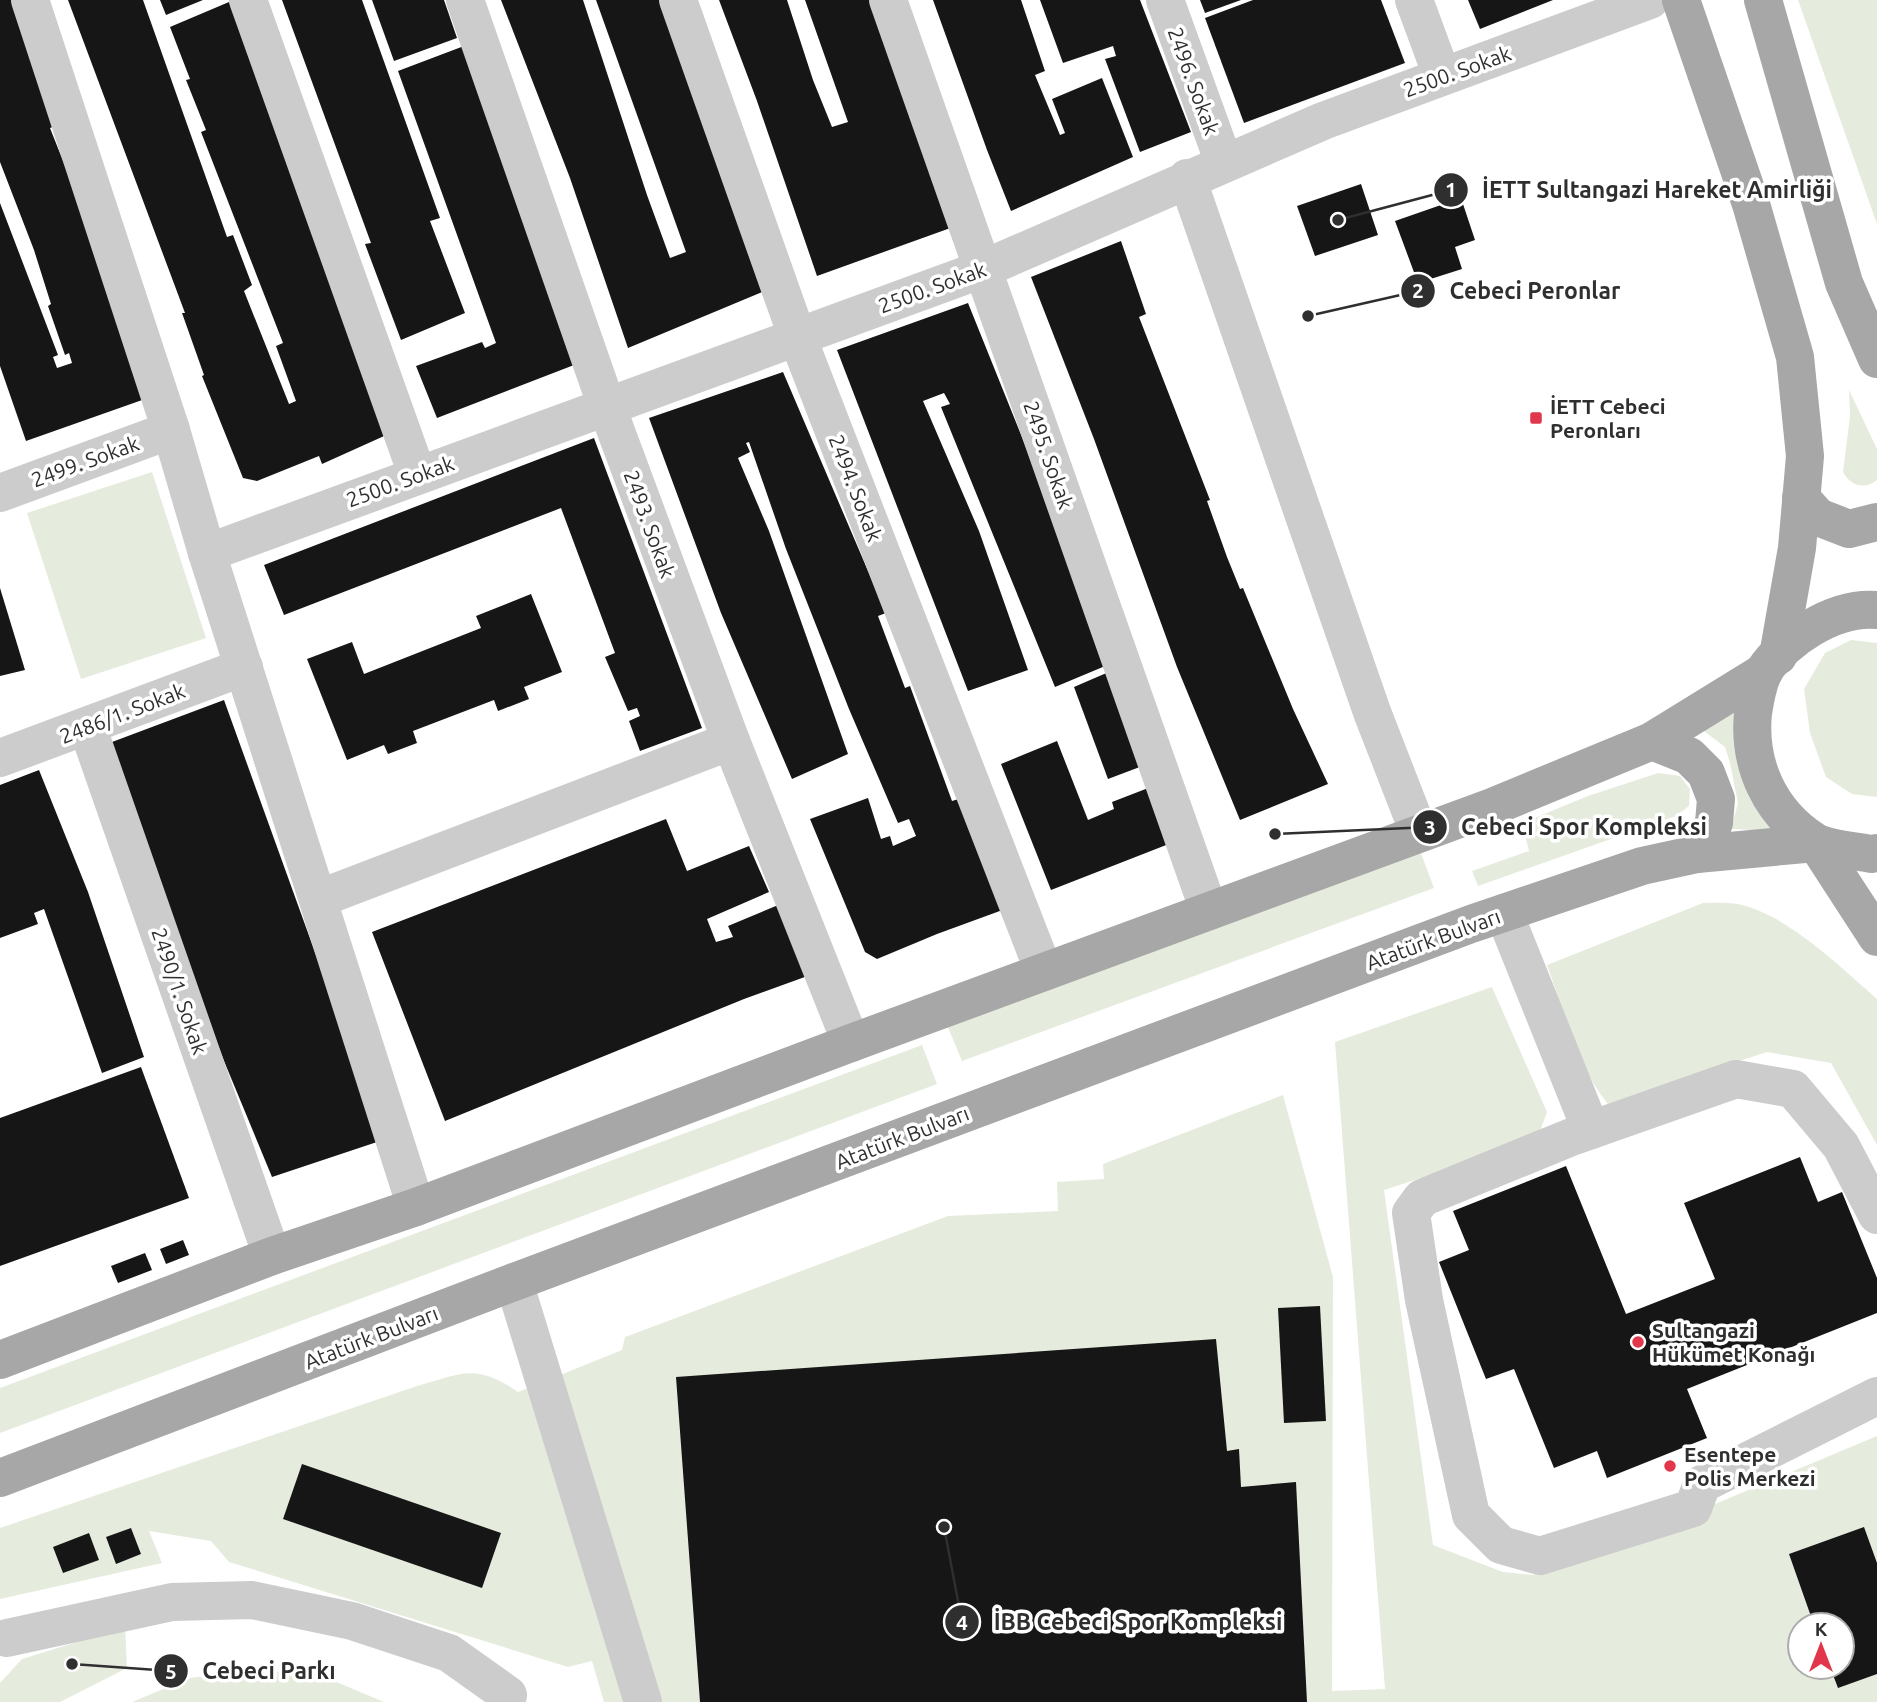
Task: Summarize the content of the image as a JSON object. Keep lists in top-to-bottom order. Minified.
{"streets":{"main road":["Atatürk Bulvarı"],"street":["2500. Sokak","2496. Sokak","2495. Sokak","2499. Sokak","2494. Sokak","2493. Sokak","2486/1. Sokak","2490/1. Sokak"]},"crossings":[["2500. Sokak","2496. Sokak"],["2500. Sokak","2495. Sokak"],["2500. Sokak","2494. Sokak"],["2500. Sokak","2493. Sokak"],["2486/1. Sokak","2490/1. Sokak"]],"places":{"other":["İETT Sultangazi Hareket Amirliği","Cebeci Peronlar","Cebeci Spor Kompleksi","Sultangazi Hükümet Konağı","Esentepe Polis Merkezi","İBB Cebeci Spor Kompleksi","Cebeci Parkı"],"transit":["İETT Cebeci Peronları"]},"north":"top"}
